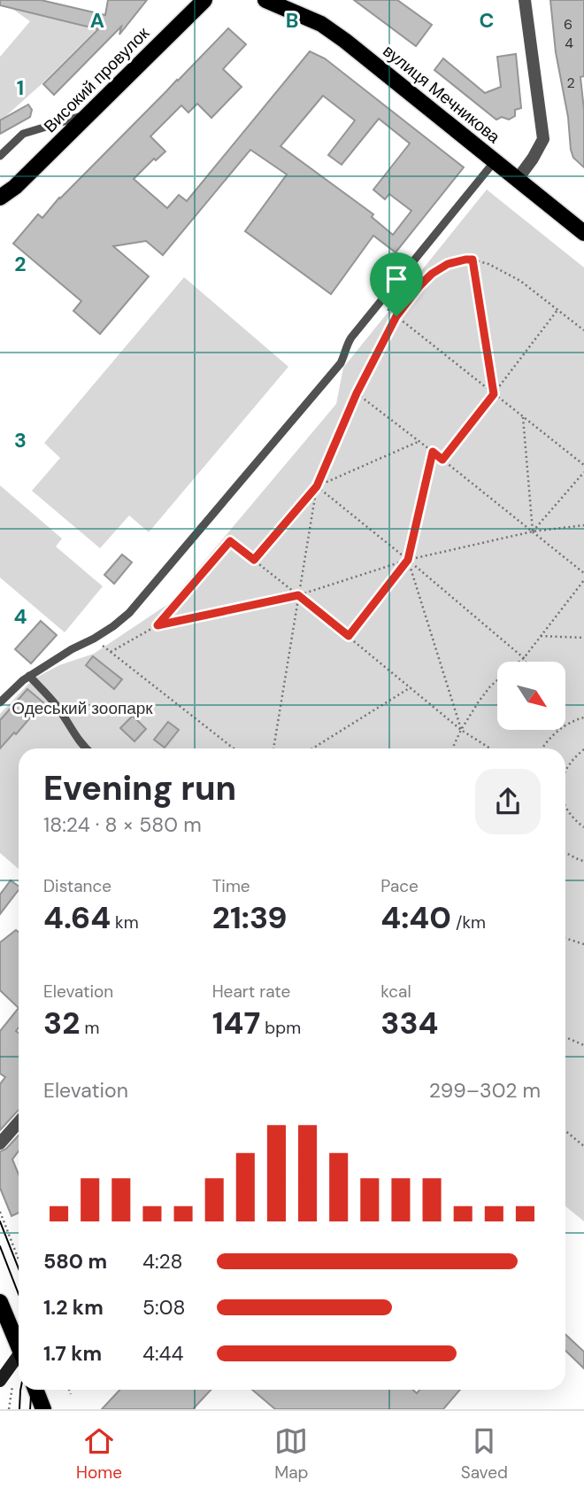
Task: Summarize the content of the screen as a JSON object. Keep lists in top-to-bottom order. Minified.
{"streets":{"main road":["Високий провулок","вулиця Мечникова"]},"parks":["Одеський зоопарк"],"house_numbers":["6","4","2"],"north":"bottom right","page":{"heading":["Evening run","18:24 · 8 × 580 m"],"stats":[["Distance","4.64 km"],["Time","21:39"],["Pace","4:40 /km"],["Elevation","32 m"],["Heart rate","147 bpm"],["kcal","334"]],"chart":["Elevation","299–302 m"],"list":[{"name":"580 m","note":"4:28"},{"name":"1.2 km","note":"5:08"},{"name":"1.7 km","note":"4:44"}],"tabs":["Home","Map","Saved"]},"grid":{"columns":["A","B","C"],"rows":["1","2","3","4"]}}
